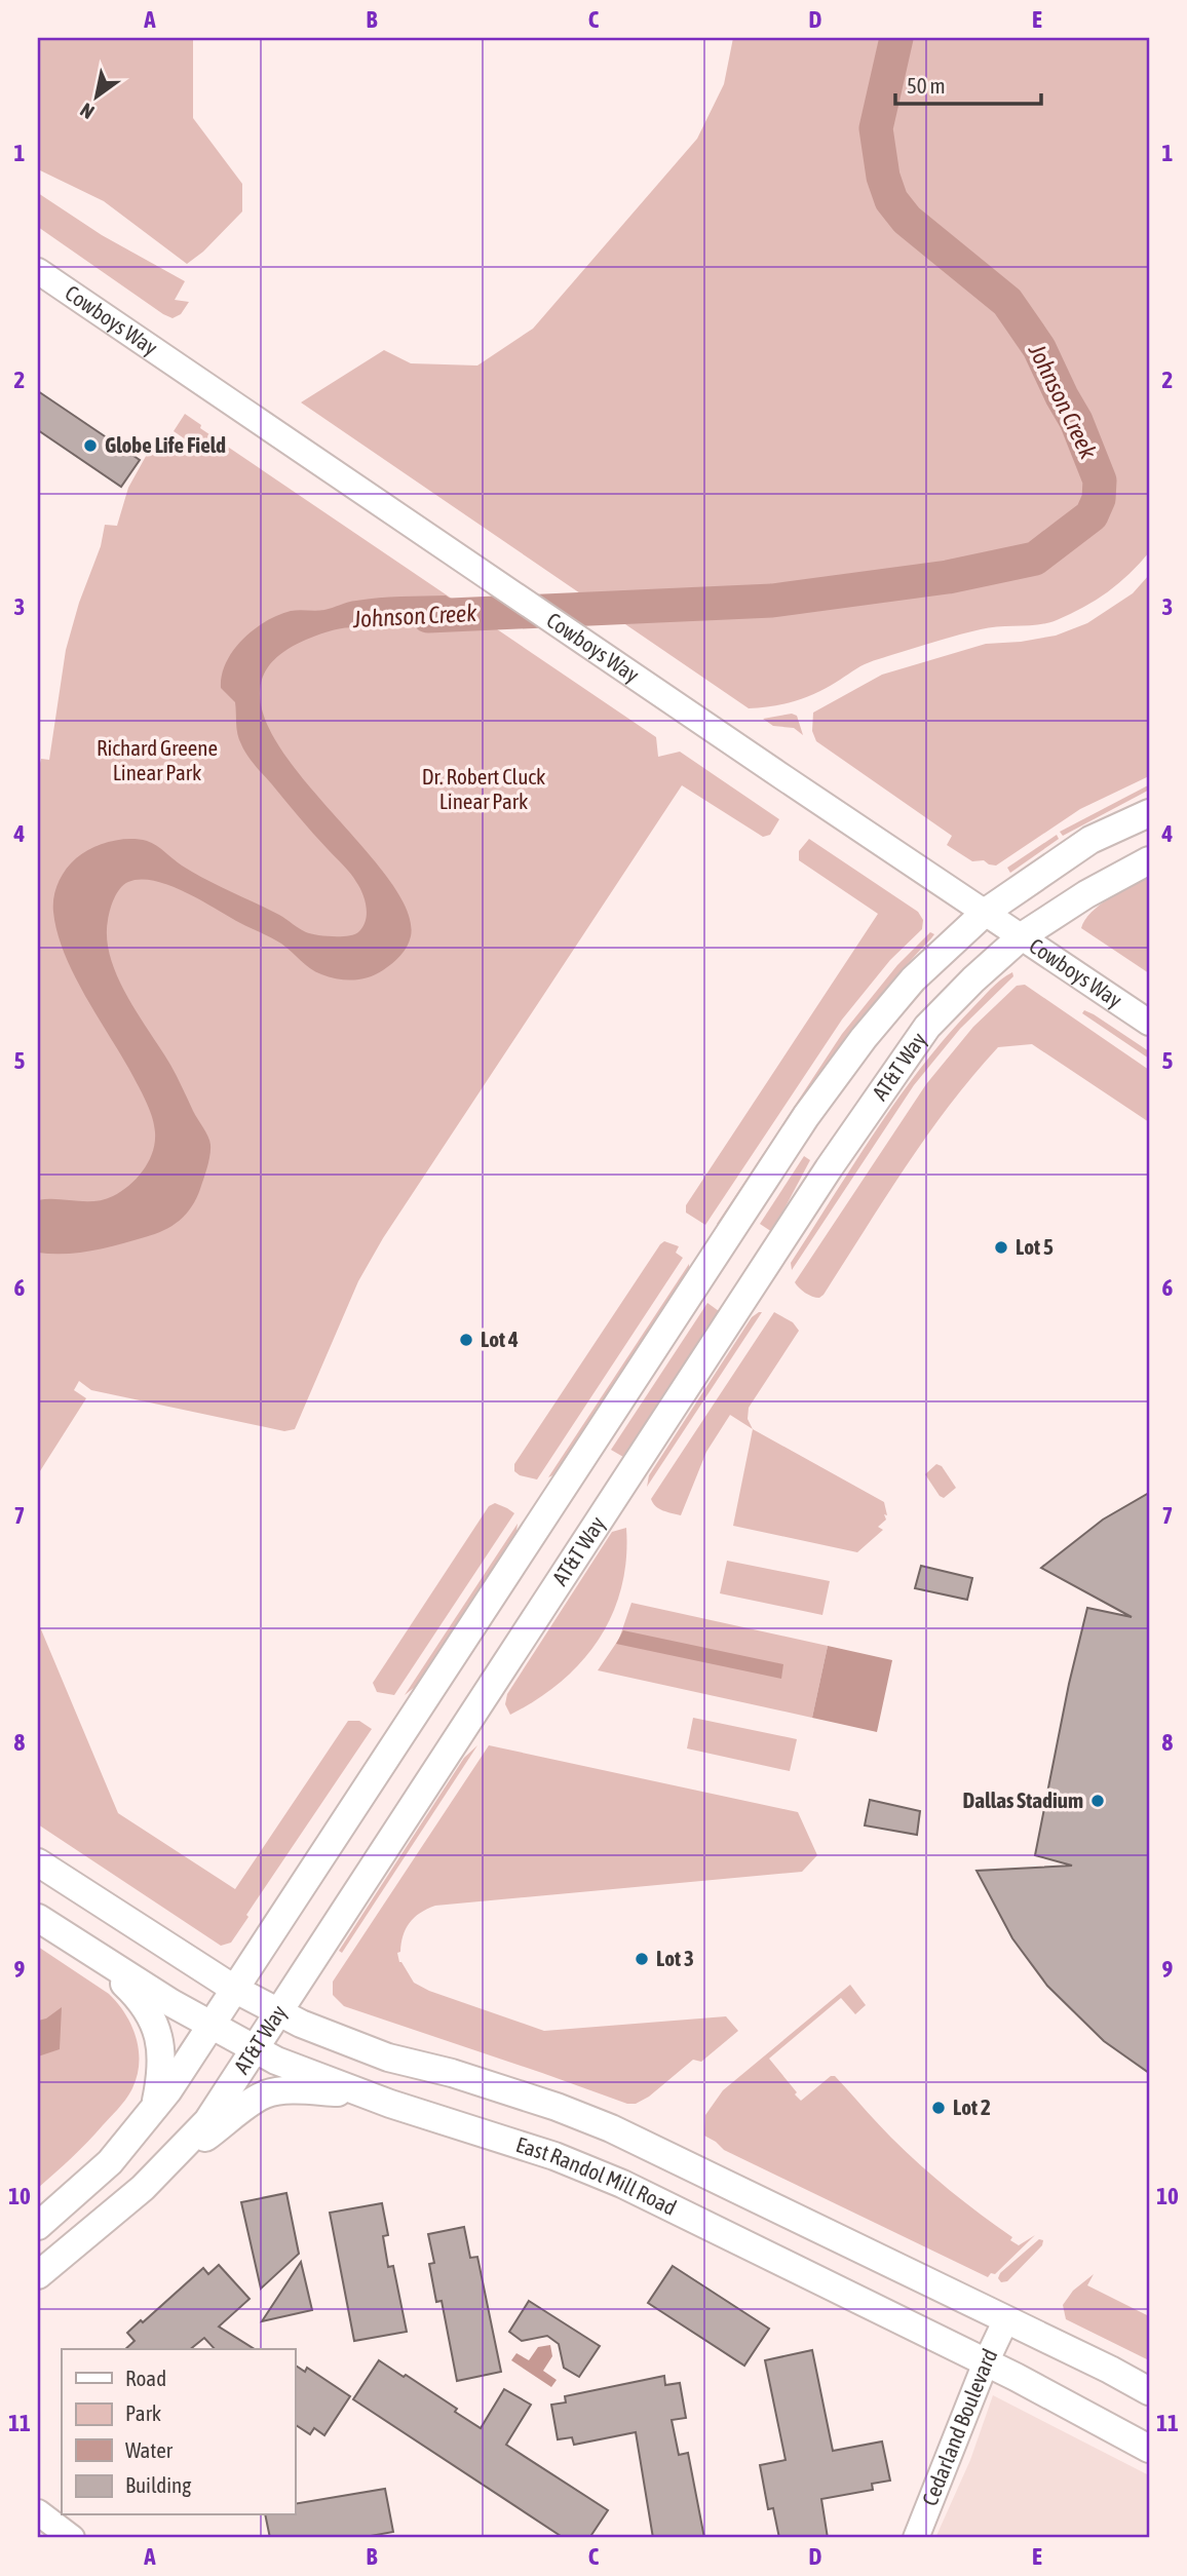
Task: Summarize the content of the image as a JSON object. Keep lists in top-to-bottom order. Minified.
{"streets":{"main road":["AT&T Way","East Randol Mill Road"],"street":["Cowboys Way","Cedarland Boulevard"]},"crossings":[["Cowboys Way","AT&T Way"],["AT&T Way","East Randol Mill Road"],["East Randol Mill Road","Cedarland Boulevard"]],"water":["Johnson Creek"],"parks":["Richard Greene Linear Park","Dr. Robert Cluck Linear Park"],"places":["Globe Life Field","Lot 5","Lot 4","Dallas Stadium","Lot 3","Lot 2"],"legend":["Road","Park","Water","Building"],"scale_bar":"50 m","north":"bottom left","grid":{"columns":["A","B","C","D","E"],"rows":["1","2","3","4","5","6","7","8","9","10","11"]}}
